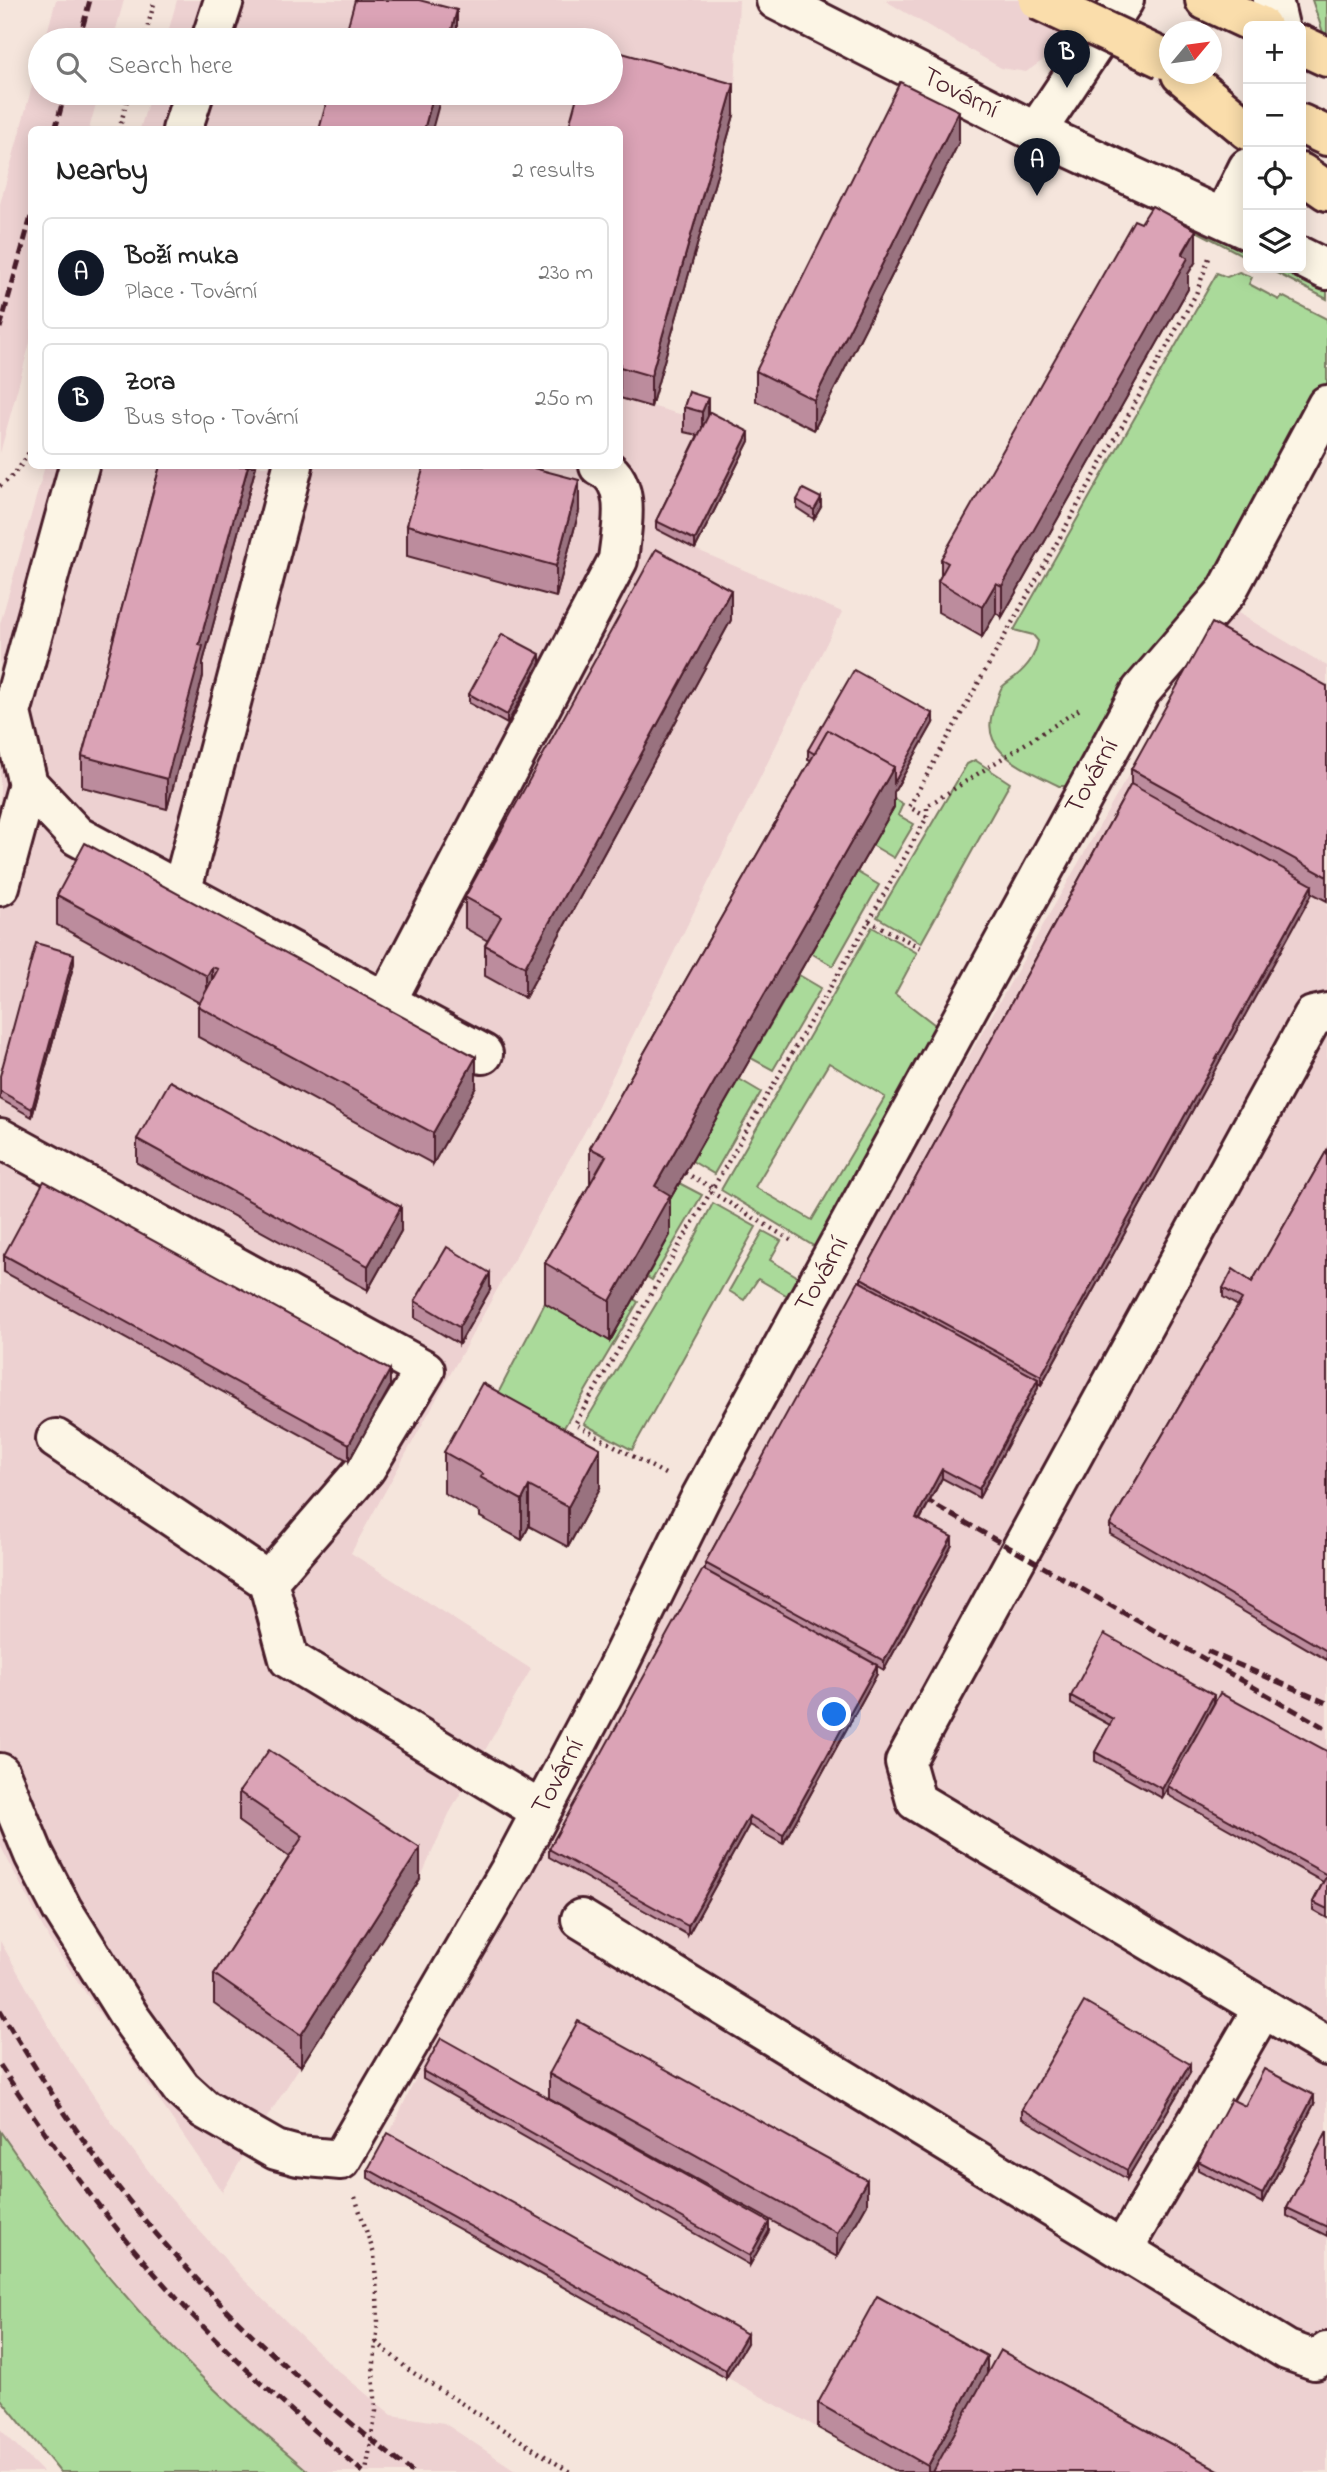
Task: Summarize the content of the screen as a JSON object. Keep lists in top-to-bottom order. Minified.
{"streets":{"street":["Tovární"]},"north":"top right","page":{"map_buttons":["+","−"],"search":"Search here","pins":["B","A"],"heading":["Nearby","2 results"],"list":[{"mark":"A","name":"Boží muka","note":"Place · Tovární","value":"230 m"},{"mark":"B","name":"Zora","note":"Bus stop · Tovární","value":"250 m"}]}}
